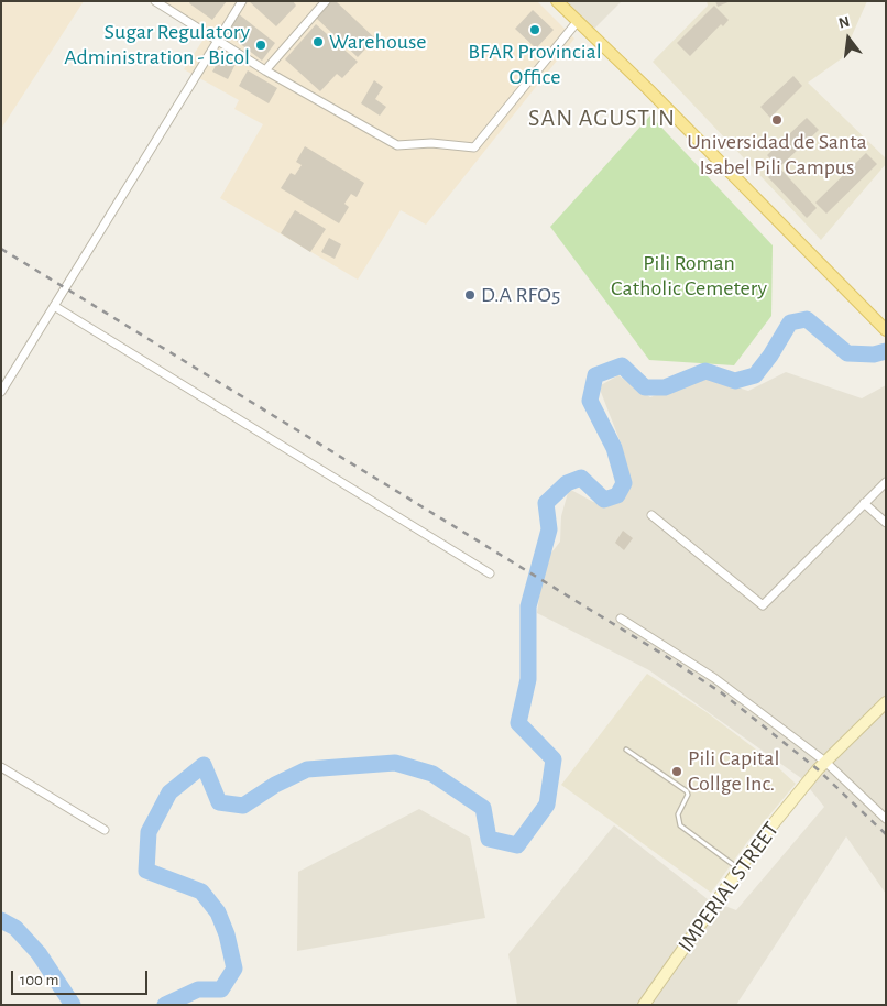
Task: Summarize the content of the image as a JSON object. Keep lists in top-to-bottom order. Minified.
{"streets":{"main road":["IMPERIAL STREET"]},"districts":["SAN AGUSTIN"],"parks":["Pili Roman Catholic Cemetery"],"places":["BFAR Provincial Office","Warehouse","Sugar Regulatory Administration - Bicol","Universidad de Santa Isabel Pili Campus","D.A RFO5","Pili Capital Collge Inc."],"scale_bar":"100 m","north":"top"}
